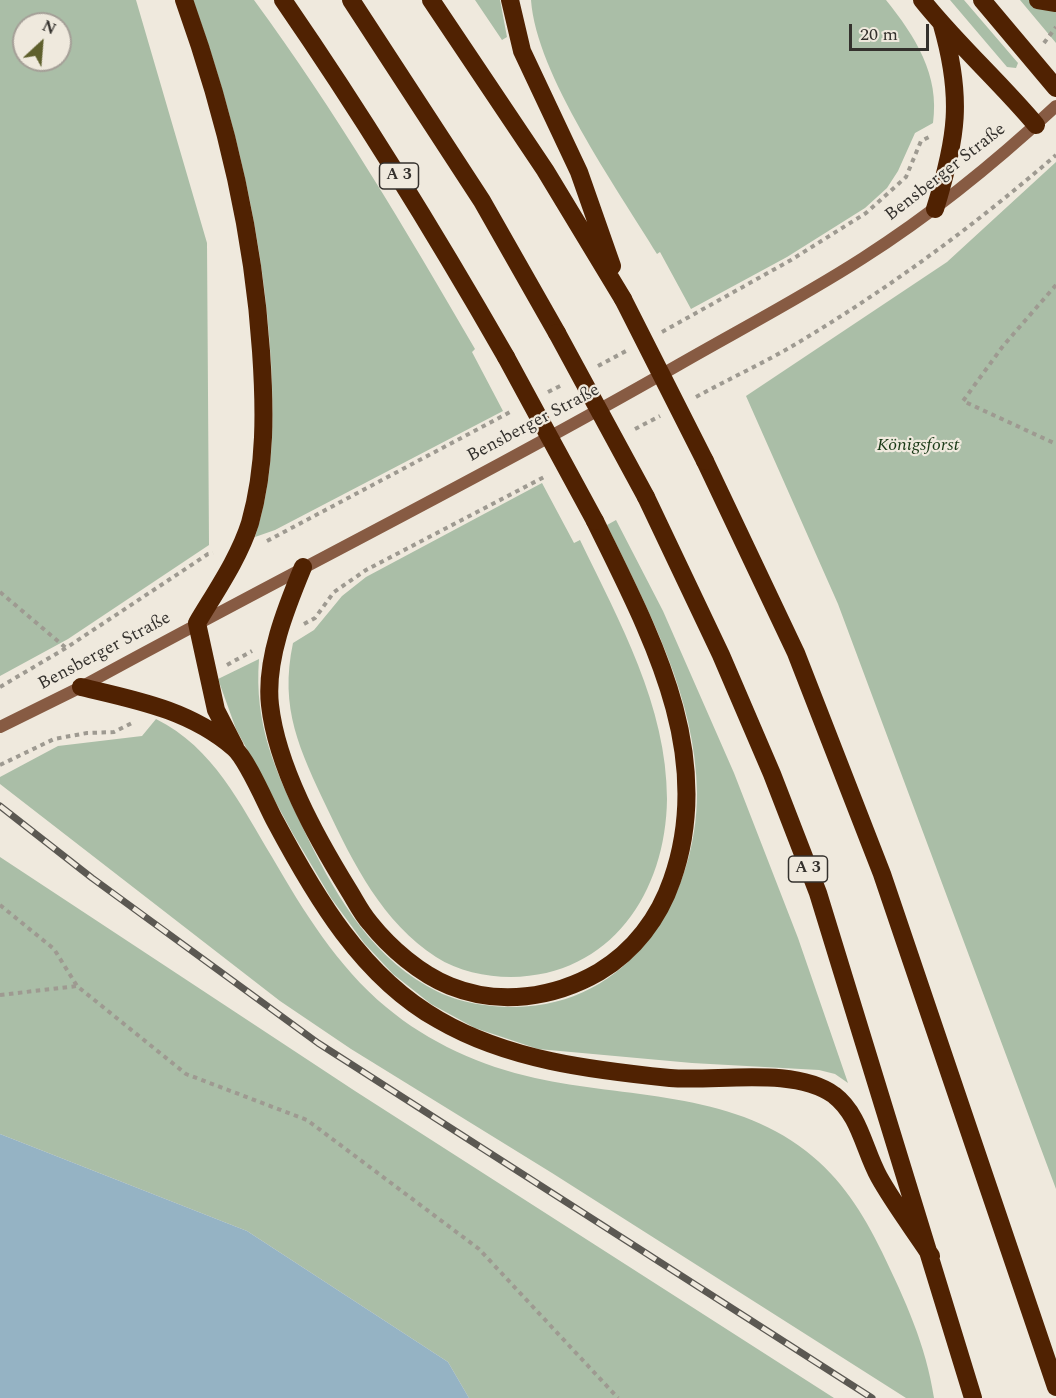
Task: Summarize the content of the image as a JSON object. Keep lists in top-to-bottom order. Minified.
{"streets":{"highway":["A 3"],"main road":["Bensberger Straße"]},"parks":["Königsforst"],"scale_bar":"20 m","north":"top right"}
